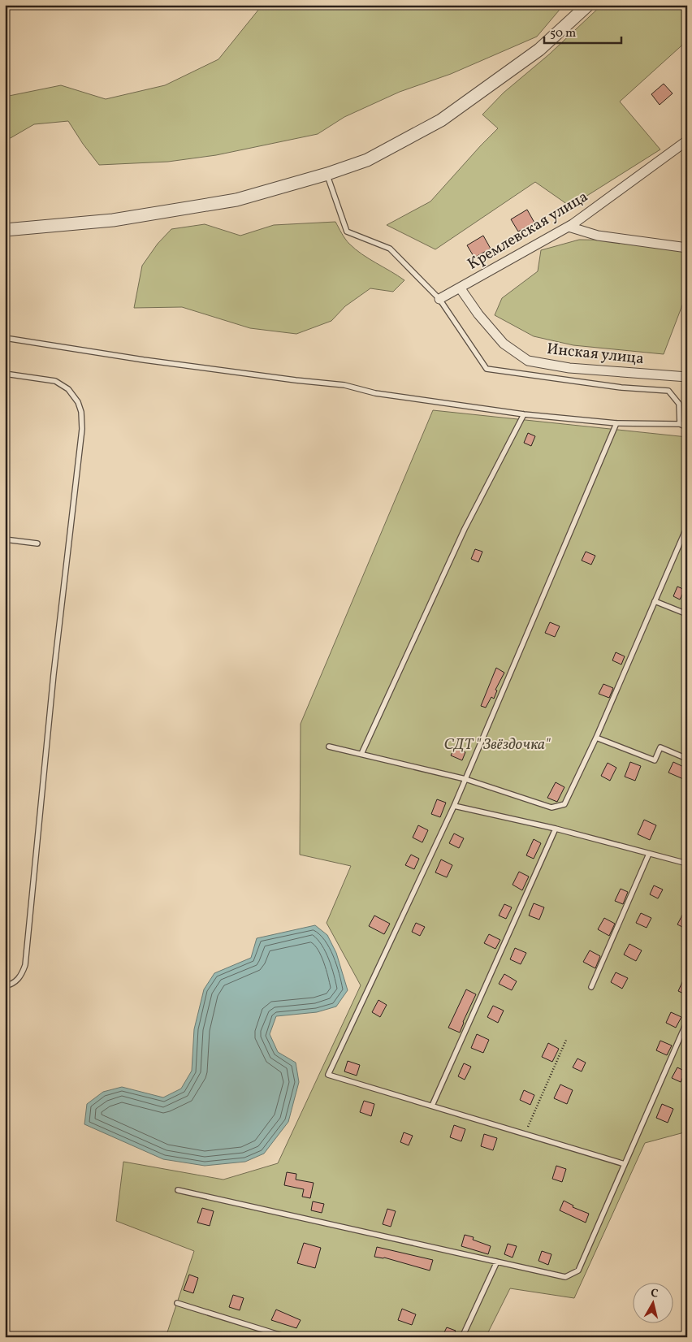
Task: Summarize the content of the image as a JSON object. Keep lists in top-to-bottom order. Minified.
{"streets":{"street":["Кремлевская улица","Инская улица"]},"crossings":[["Кремлевская улица","Инская улица"]],"parks":["СДТ \" Звёздочка\""],"scale_bar":"50 m","north":"top"}
